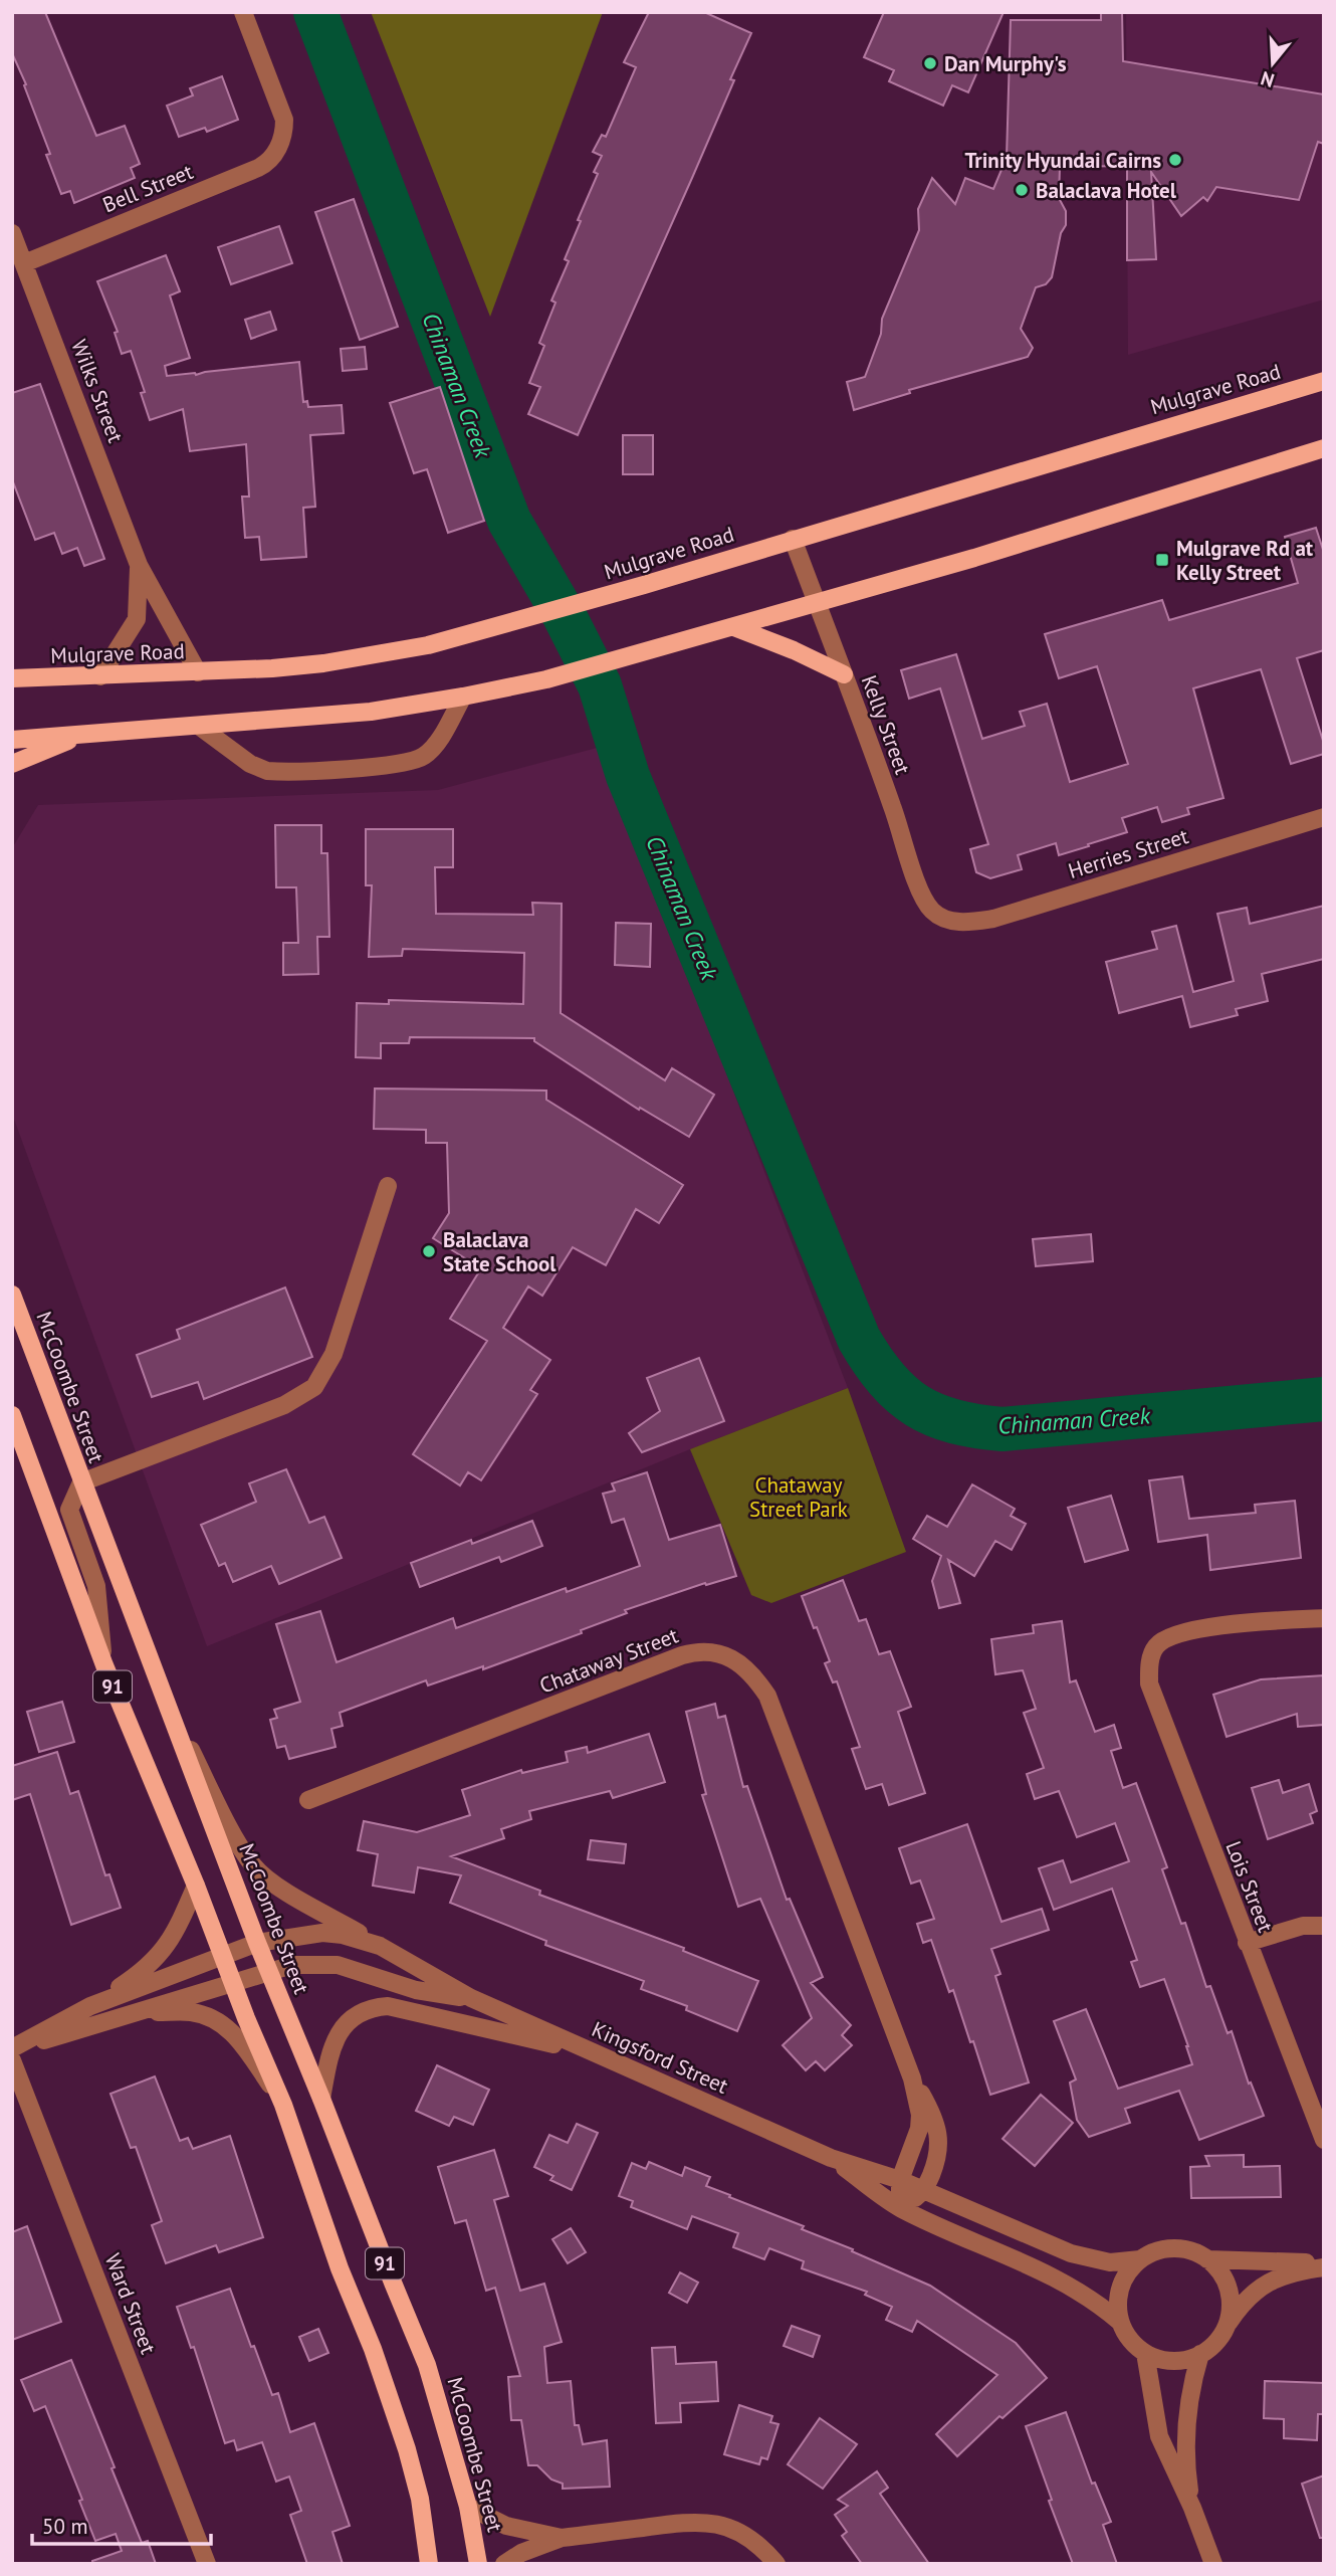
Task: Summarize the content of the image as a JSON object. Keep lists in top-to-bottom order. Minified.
{"streets":{"main road":["Mulgrave Road","McCoombe Street","91"],"street":["Bell Street","Wilks Street","Kelly Street","Herries Street","Chataway Street","Lois Street","Kingsford Street","Ward Street"]},"crossings":[["Bell Street","Wilks Street"],["Mulgrave Road","Wilks Street"],["Mulgrave Road","Kelly Street"],["Kelly Street","Herries Street"],["McCoombe Street","Kingsford Street"],["Chataway Street","Kingsford Street"],["91","Kingsford Street"]],"water":["Chinaman Creek"],"parks":["Chataway Street Park"],"places":{"other":["Dan Murphy's","Trinity Hyundai Cairns","Balaclava Hotel","Balaclava State School"],"transit":["Mulgrave Rd at Kelly Street"]},"scale_bar":"50 m","north":"bottom"}
